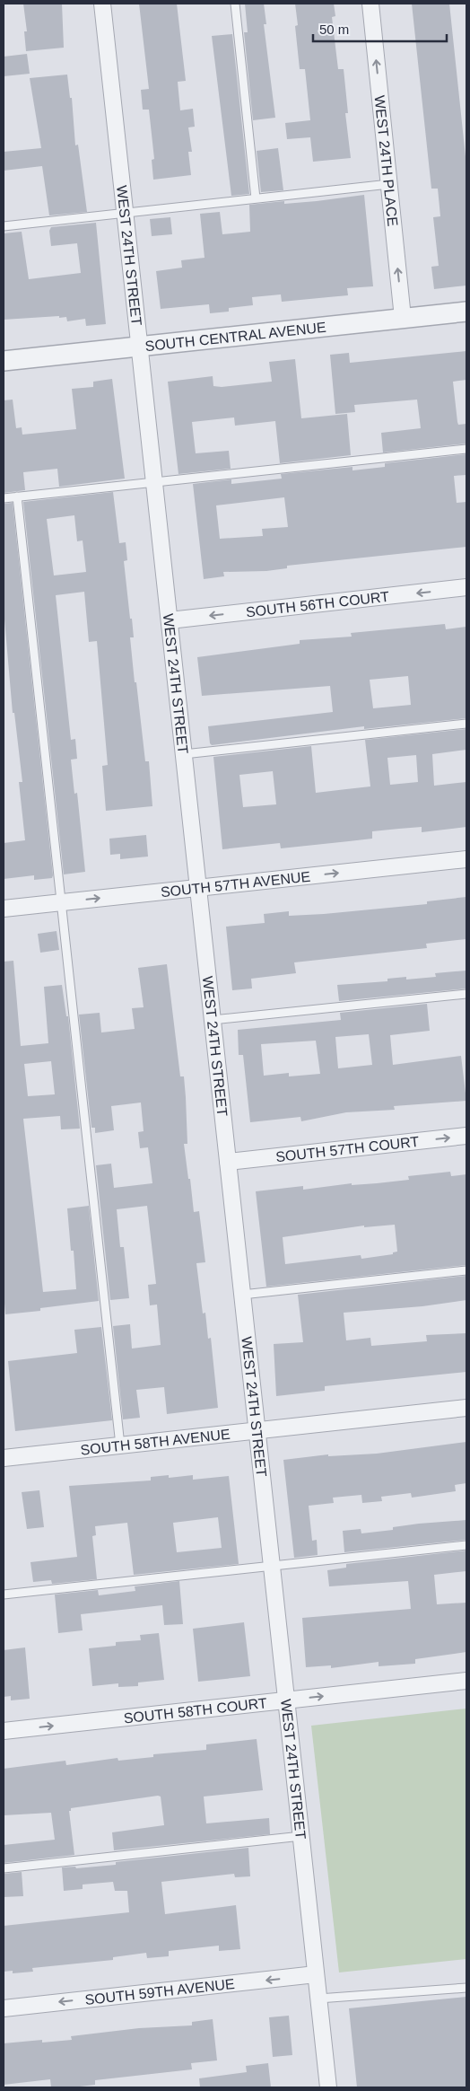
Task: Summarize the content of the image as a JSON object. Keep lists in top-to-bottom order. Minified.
{"streets":{"street":["WEST 24TH PLACE","WEST 24TH STREET","SOUTH CENTRAL AVENUE","SOUTH 56TH COURT","SOUTH 57TH AVENUE","SOUTH 57TH COURT","SOUTH 58TH AVENUE","SOUTH 58TH COURT","SOUTH 59TH AVENUE"]},"crossings":[["WEST 24TH PLACE","SOUTH CENTRAL AVENUE"],["WEST 24TH STREET","SOUTH CENTRAL AVENUE"],["WEST 24TH STREET","SOUTH 56TH COURT"],["WEST 24TH STREET","SOUTH 57TH AVENUE"],["WEST 24TH STREET","SOUTH 57TH COURT"],["WEST 24TH STREET","SOUTH 58TH AVENUE"],["WEST 24TH STREET","SOUTH 58TH COURT"],["WEST 24TH STREET","SOUTH 59TH AVENUE"]],"one_way":["WEST 24TH PLACE","SOUTH 56TH COURT","SOUTH 57TH AVENUE","SOUTH 57TH COURT","SOUTH 58TH COURT","SOUTH 59TH AVENUE"],"scale_bar":"50 m"}
